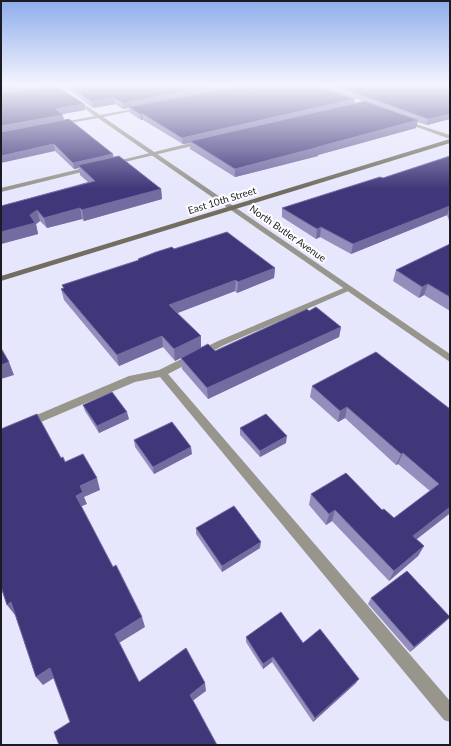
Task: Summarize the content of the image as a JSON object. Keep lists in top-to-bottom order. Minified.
{"streets":{"main road":["East 10th Street"],"street":["North Butler Avenue"]},"crossings":[["East 10th Street","North Butler Avenue"]]}
